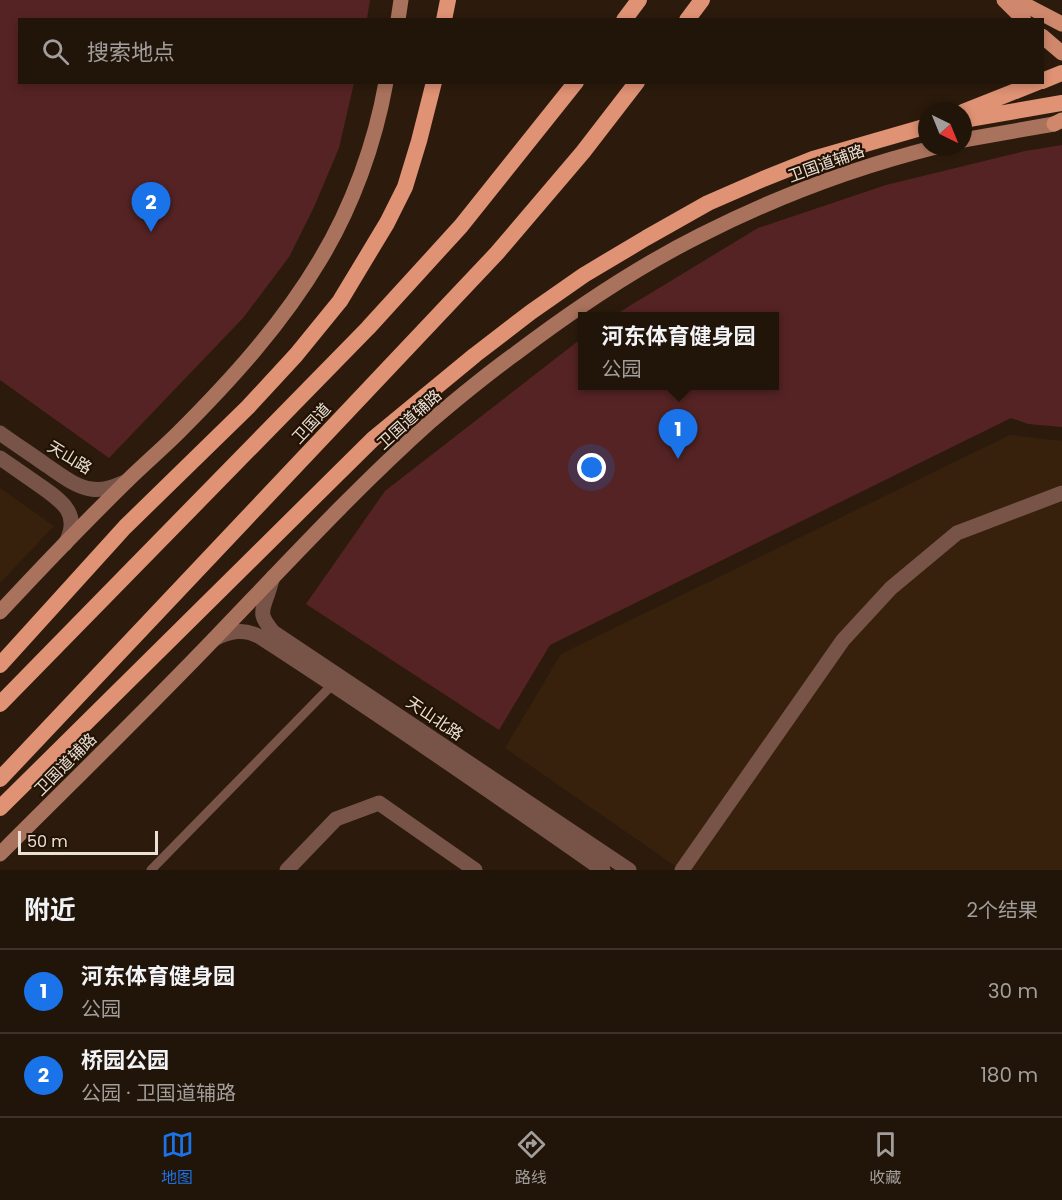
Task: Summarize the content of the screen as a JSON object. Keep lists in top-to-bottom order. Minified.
{"streets":{"highway":["卫国道"],"main road":["卫国道辅路"],"street":["天山路","天山北路"]},"crossings":[["卫国道辅路","天山北路"]],"scale_bar":"50 m","north":"bottom right","page":{"search":"搜索地点","pins":["2","1"],"popup":["河东体育健身园","公园"],"scale":"50 m","heading":["附近","2个结果"],"list":[{"mark":"1","name":"河东体育健身园","note":"公园","value":"30 m"},{"mark":"2","name":"桥园公园","note":"公园 · 卫国道辅路","value":"180 m"}],"nav":["地图","路线","收藏"]}}
